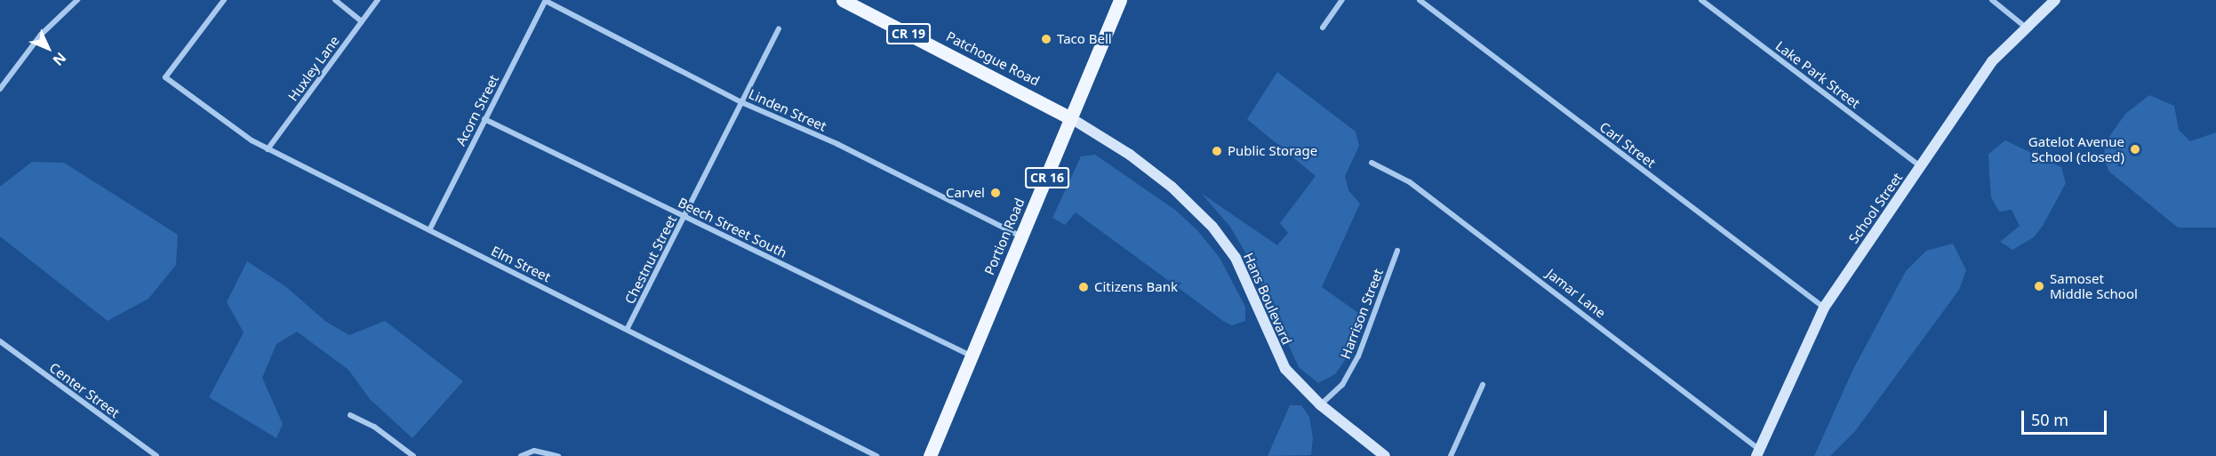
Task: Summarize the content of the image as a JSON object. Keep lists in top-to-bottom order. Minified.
{"streets":{"main road":["CR 19","Patchogue Road","CR 16","Portion Road"],"street":["Huxley Lane","Lake Park Street","Acorn Street","Linden Street","Carl Street","School Street","Beech Street South","Chestnut Street","Elm Street","Jamar Lane","Hans Boulevard","Harrison Street","Center Street"]},"crossings":[["Patchogue Road","Portion Road"],["Patchogue Road","Hans Boulevard"],["Huxley Lane","Elm Street"],["Lake Park Street","School Street"],["Acorn Street","Linden Street"],["Acorn Street","Beech Street South"],["Acorn Street","Elm Street"],["Linden Street","Portion Road"],["Linden Street","Chestnut Street"],["Carl Street","School Street"],["School Street","Jamar Lane"],["Beech Street South","Portion Road"],["Beech Street South","Chestnut Street"],["Portion Road","Hans Boulevard"],["Chestnut Street","Elm Street"],["Hans Boulevard","Harrison Street"]],"places":["Taco Bell","Gatelot Avenue School (closed)","Public Storage","Carvel","Samoset Middle School","Citizens Bank"],"scale_bar":"50 m","north":"bottom right"}
